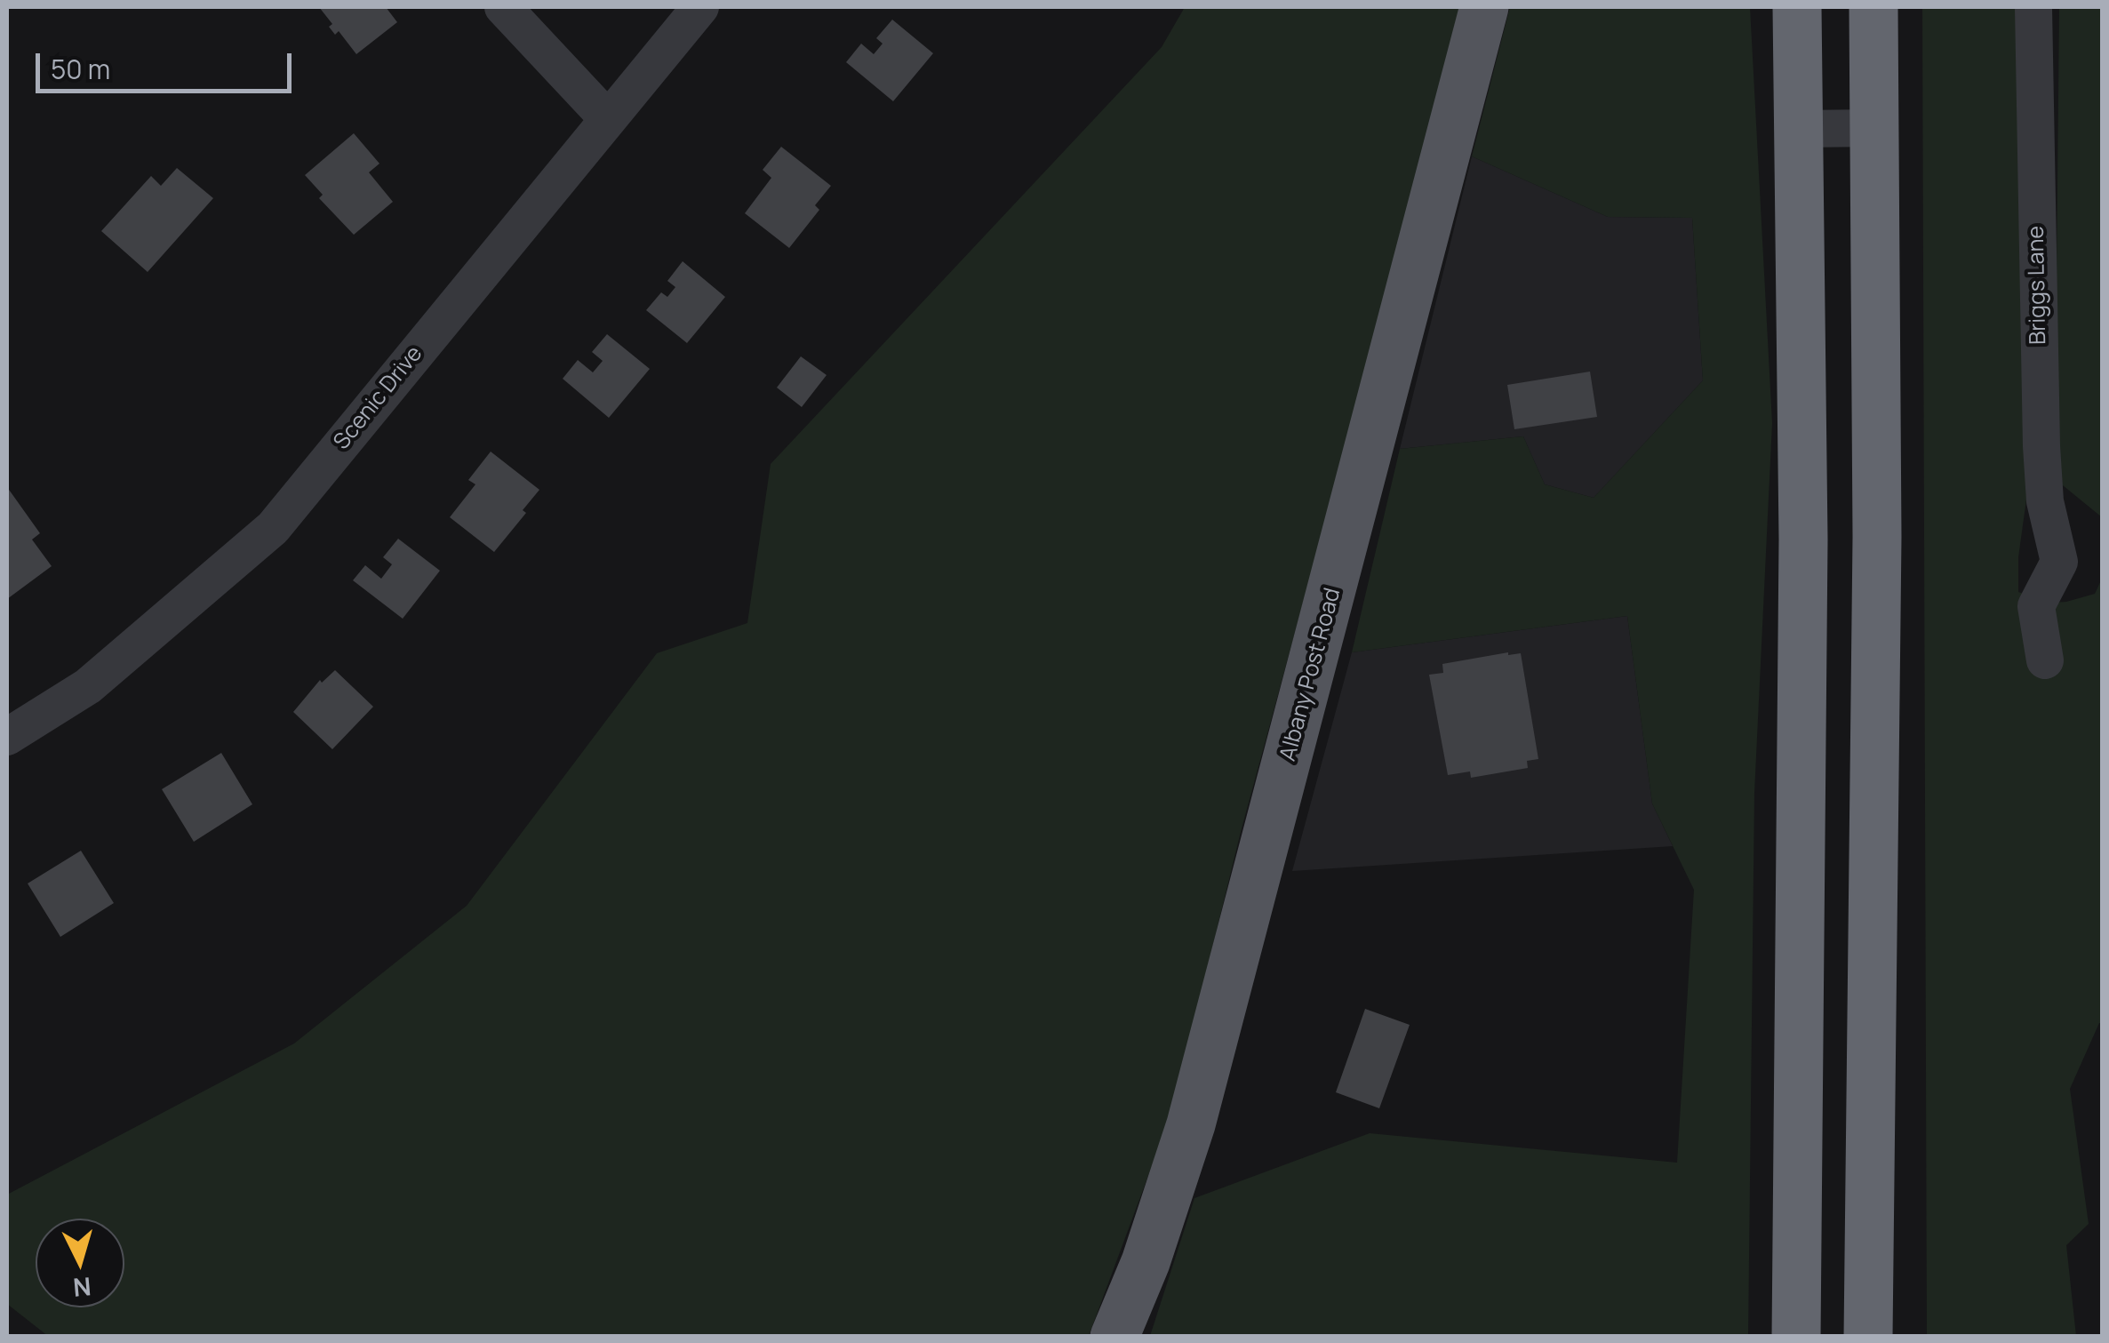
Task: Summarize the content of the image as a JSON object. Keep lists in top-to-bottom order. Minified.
{"streets":{"main road":["Albany Post Road"],"street":["Briggs Lane","Scenic Drive"]},"scale_bar":"50 m","north":"bottom"}
